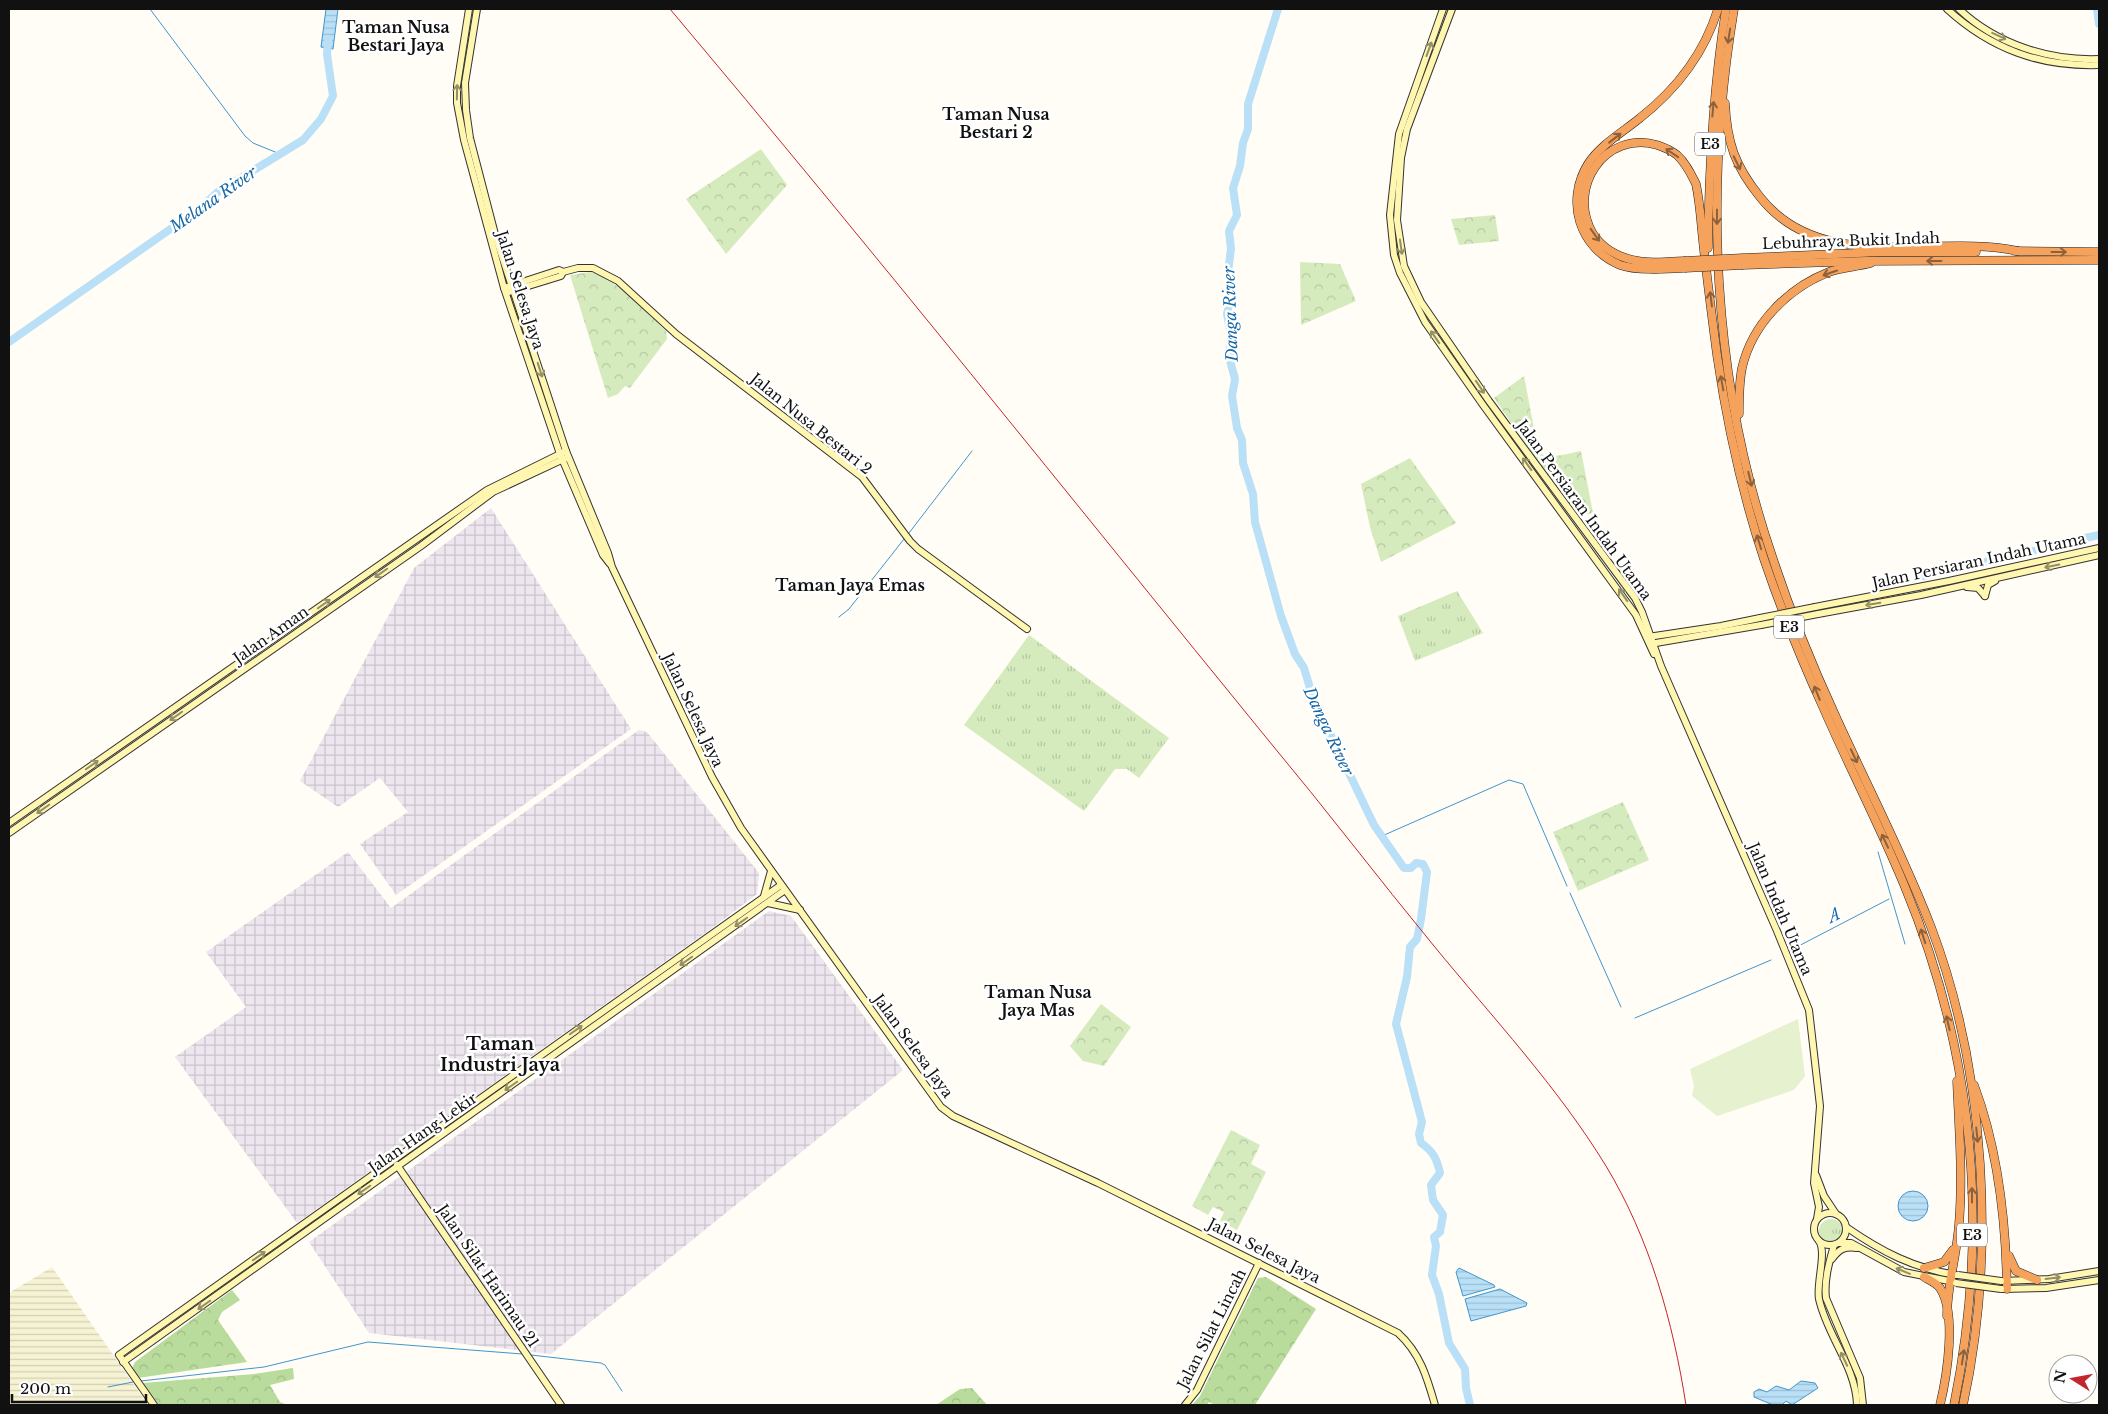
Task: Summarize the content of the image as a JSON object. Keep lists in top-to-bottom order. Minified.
{"streets":{"highway":["E3","Lebuhraya Bukit Indah"],"main road":["Jalan Selesa Jaya","Jalan Nusa Bestari 2","Jalan Persiaran Indah Utama","Jalan Aman","Jalan Indah Utama","Jalan Hang Lekir","Jalan Silat Harimau 21","Jalan Silat Lincah"]},"crossings":[["Jalan Selesa Jaya","Jalan Nusa Bestari 2"],["Jalan Selesa Jaya","Jalan Hang Lekir"],["Jalan Selesa Jaya","Jalan Silat Lincah"],["Jalan Persiaran Indah Utama","Jalan Indah Utama"],["Jalan Hang Lekir","Jalan Silat Harimau 21"]],"districts":["Taman Nusa Bestari Jaya","Taman Nusa Bestari 2","Taman Jaya Emas","Taman Nusa Jaya Mas","Taman Industri Jaya"],"water":["Melana River","Danga River","A"],"scale_bar":"200 m","north":"left"}
